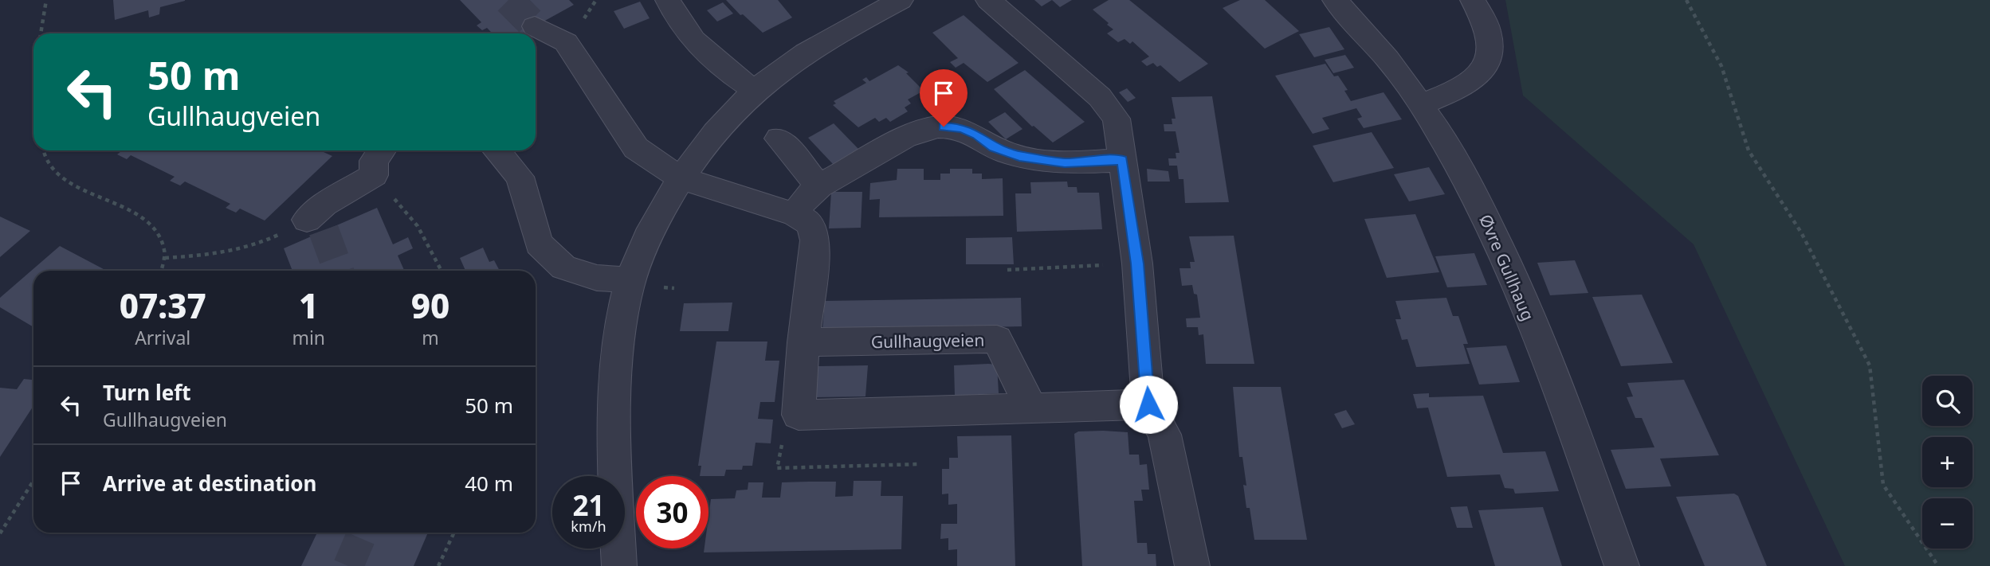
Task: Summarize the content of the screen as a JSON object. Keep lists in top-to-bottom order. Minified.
{"streets":{"street":["Øvre Gullhaug","Gullhaugveien"]},"page":{"turn":["50 m","Gullhaugveien"],"eta":["07:37","Arrival","1","min","90","m"],"list":[{"name":"Turn left","note":"Gullhaugveien","value":"50 m"},{"name":"Arrive at destination","value":"40 m"}],"map_buttons":["+","−"],"speed":"21 km/h","limit":"30"}}
